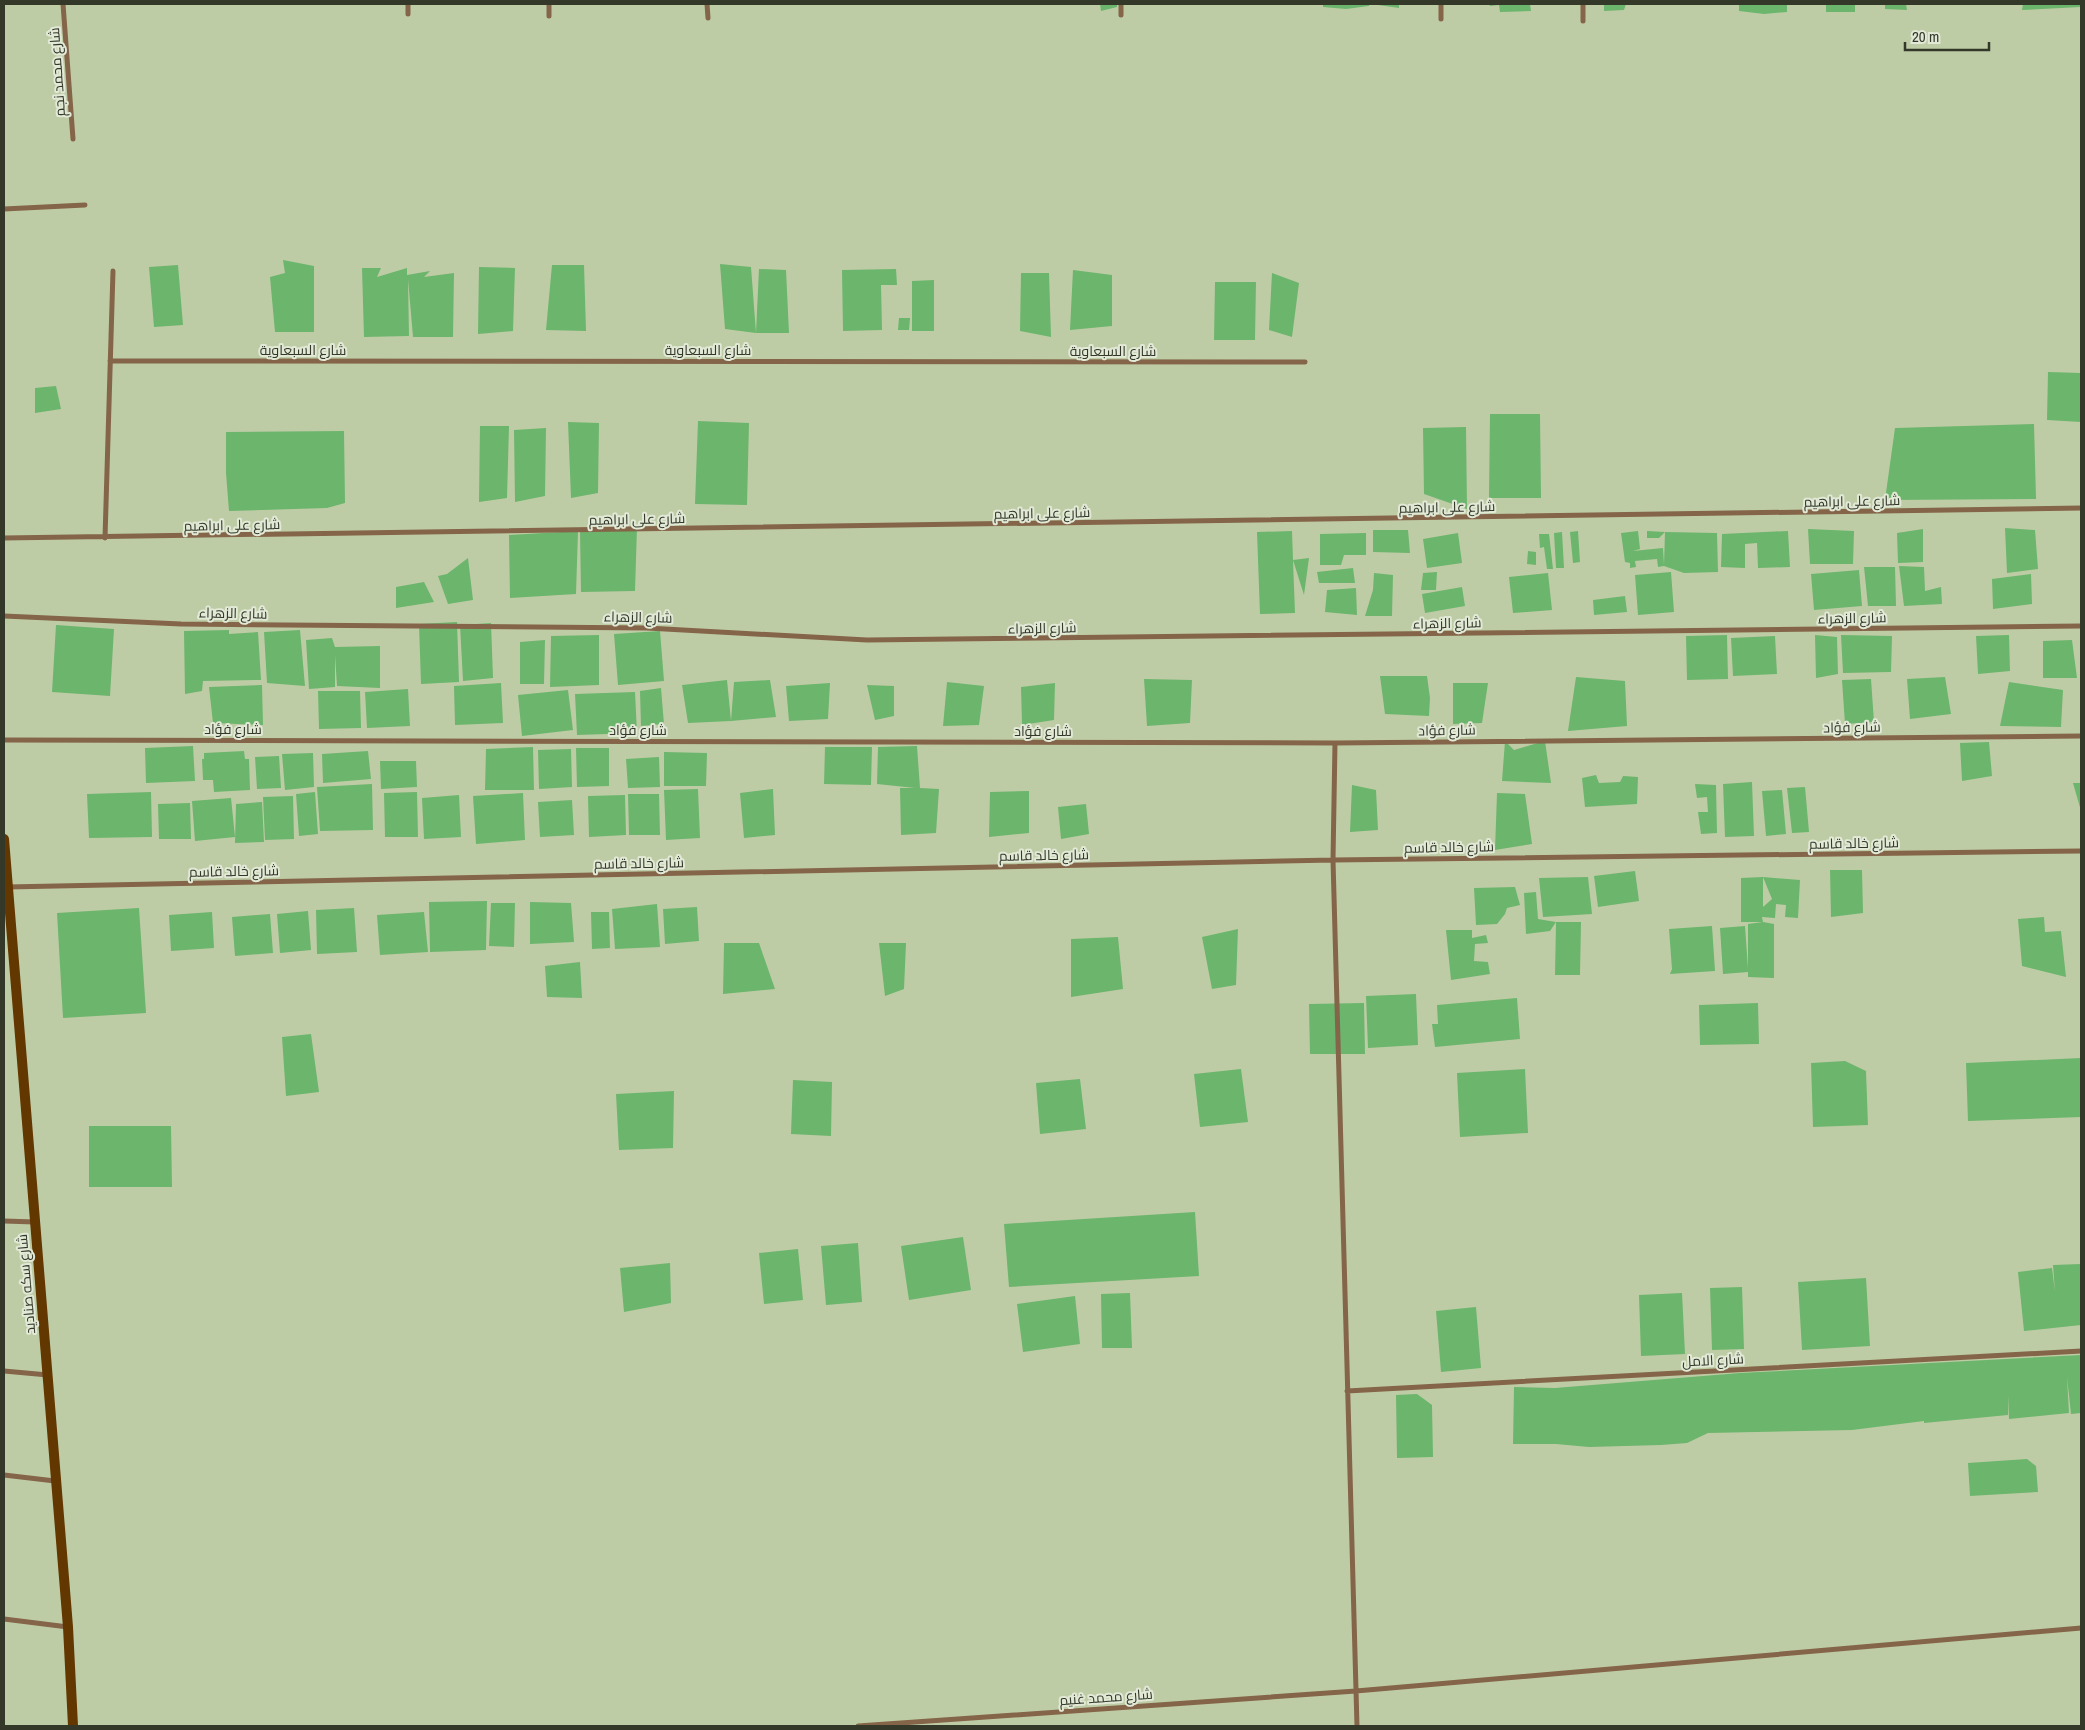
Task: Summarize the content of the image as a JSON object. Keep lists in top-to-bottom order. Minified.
{"streets":{"street":["شارع محمد نجم","شارع السبعاوية","شارع على ابراهيم","شارع الزهراء","شارع فؤاد","شارع خالد قاسم","شارع سكه صناديد","شارع الامل","شارع محمد غنيم"]},"crossings":[["شارع خالد قاسم","شارع سكه صناديد"]],"scale_bar":"20 m"}
